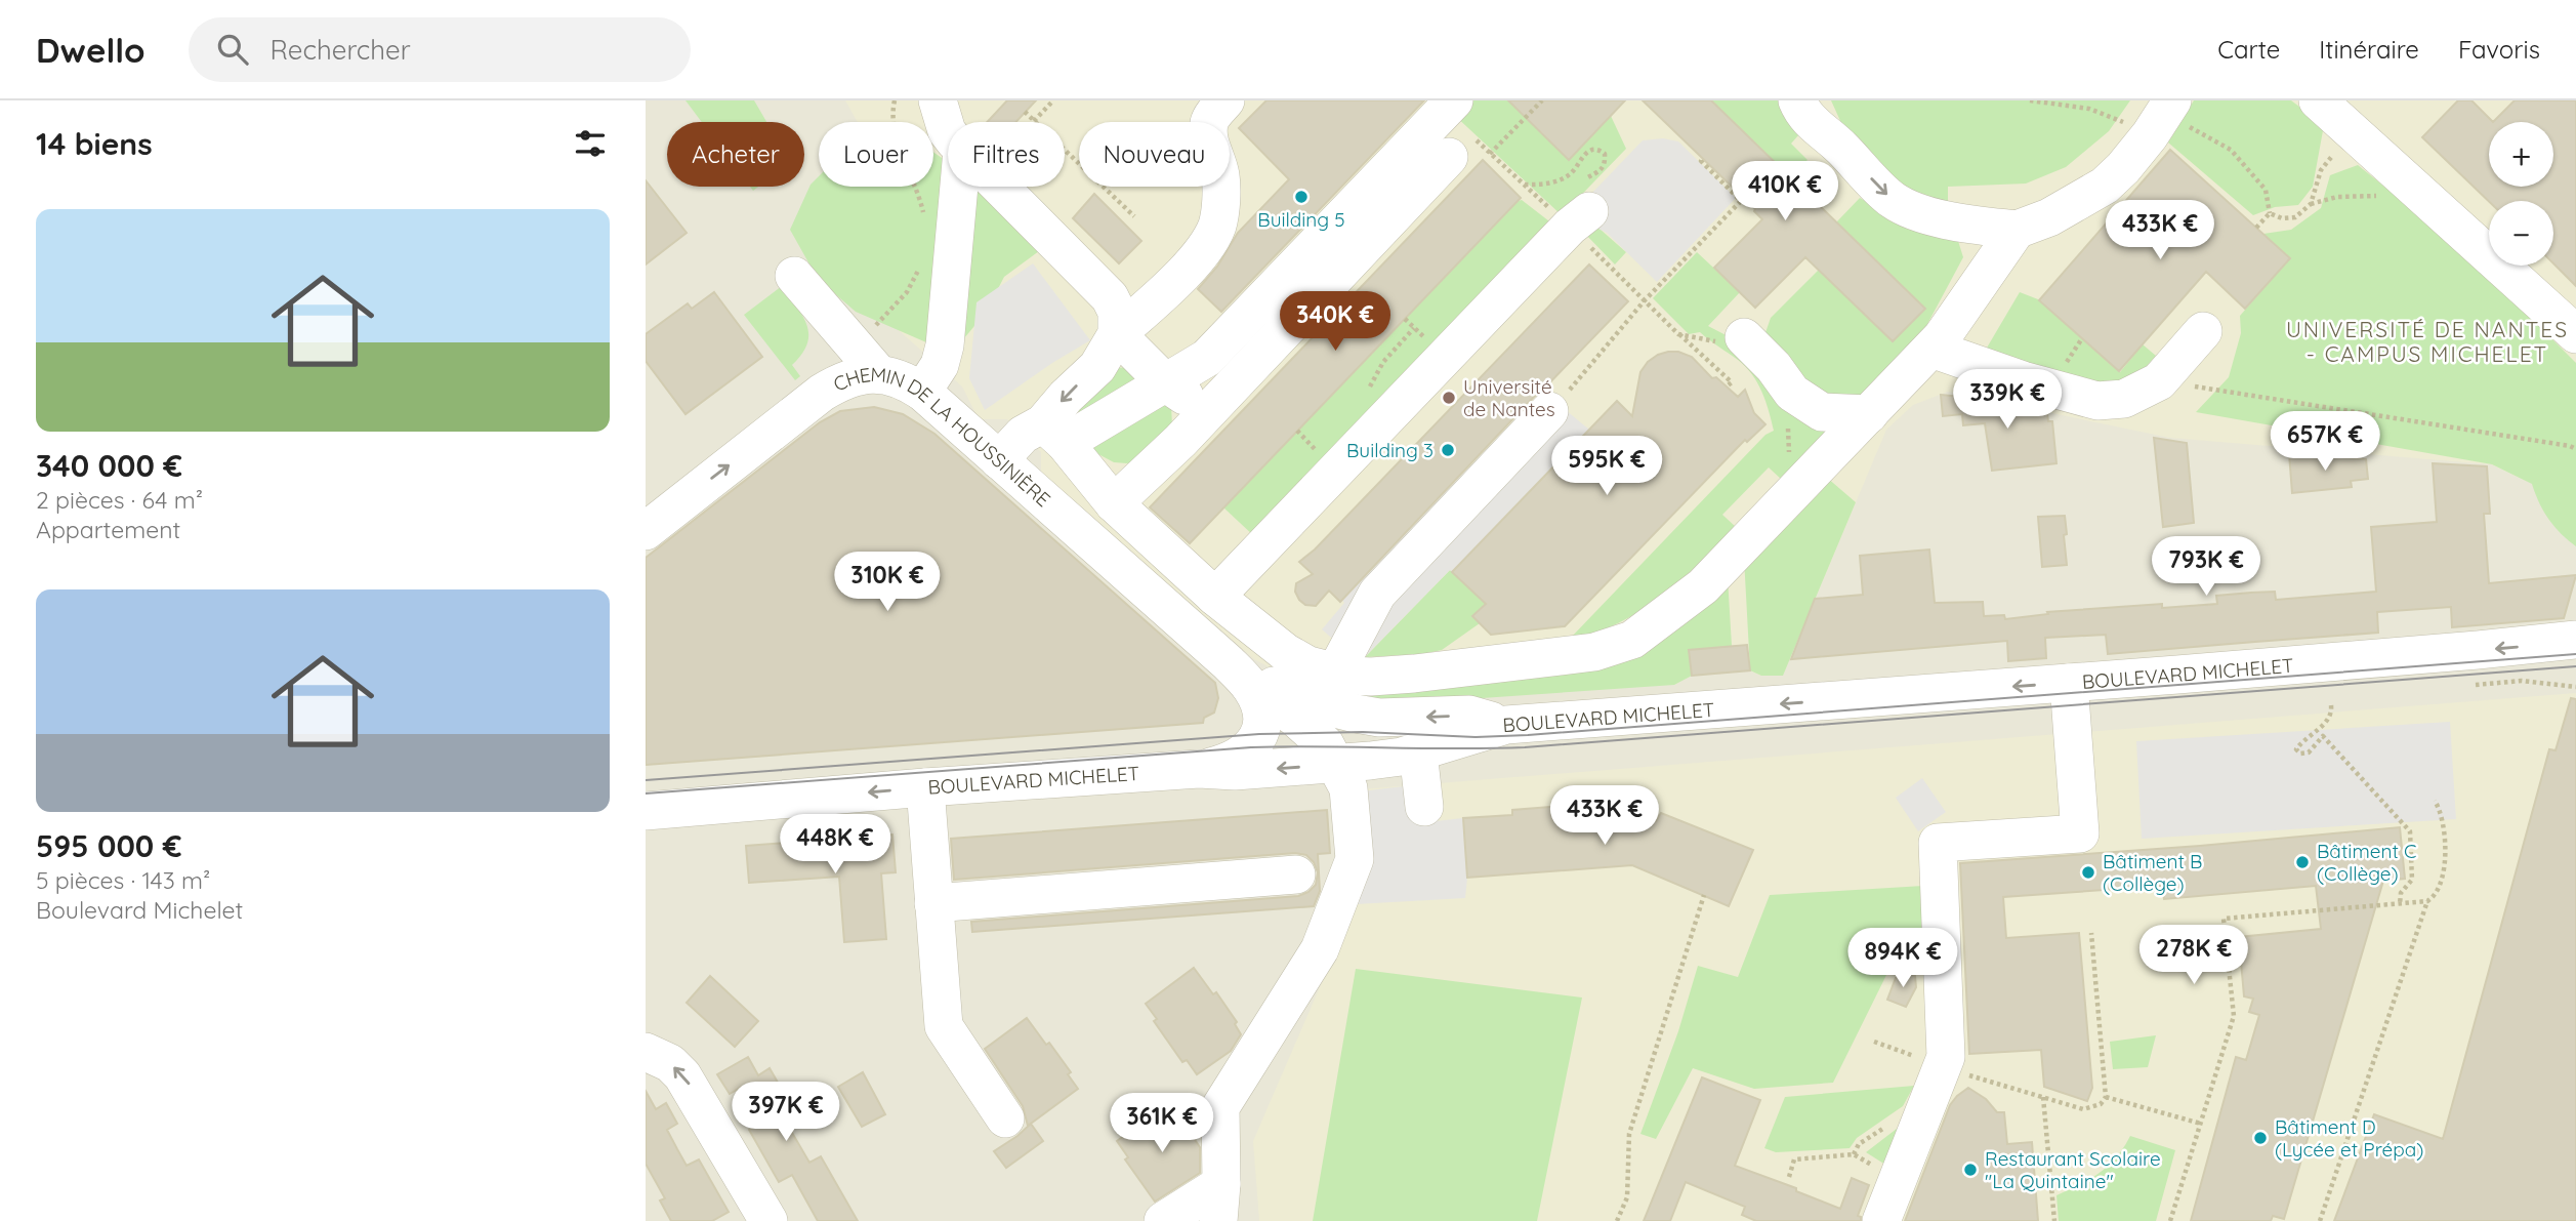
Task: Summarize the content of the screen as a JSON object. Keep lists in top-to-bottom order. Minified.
{"streets":{"street":["CHEMIN DE LA HOUSSINIÈRE","BOULEVARD MICHELET"]},"crossings":[["CHEMIN DE LA HOUSSINIÈRE","BOULEVARD MICHELET"]],"one_way":["BOULEVARD MICHELET"],"districts":["UNIVERSITÉ DE NANTES - CAMPUS MICHELET"],"places":["Building 5","Université de Nantes","Building 3","Bâtiment C (Collège)","Bâtiment B (Collège)","Bâtiment D (Lycée et Prépa)","Restaurant Scolaire \"La Quintaine\""],"page":{"header":"Dwello","search":"Rechercher","nav":["Carte","Itinéraire","Favoris"],"heading":"14 biens","map_buttons":["+","−"],"chip":["Acheter","Louer","Filtres","Nouveau"],"price":["410K €","433K €","340K €","339K €","657K €","595K €","793K €","310K €","433K €","448K €","278K €","894K €","397K €","361K €"],"list":[{"name":"340 000 €","note":"2 pièces · 64 m² · Appartement"},{"name":"595 000 €","note":"5 pièces · 143 m² · Boulevard Michelet"}]}}
